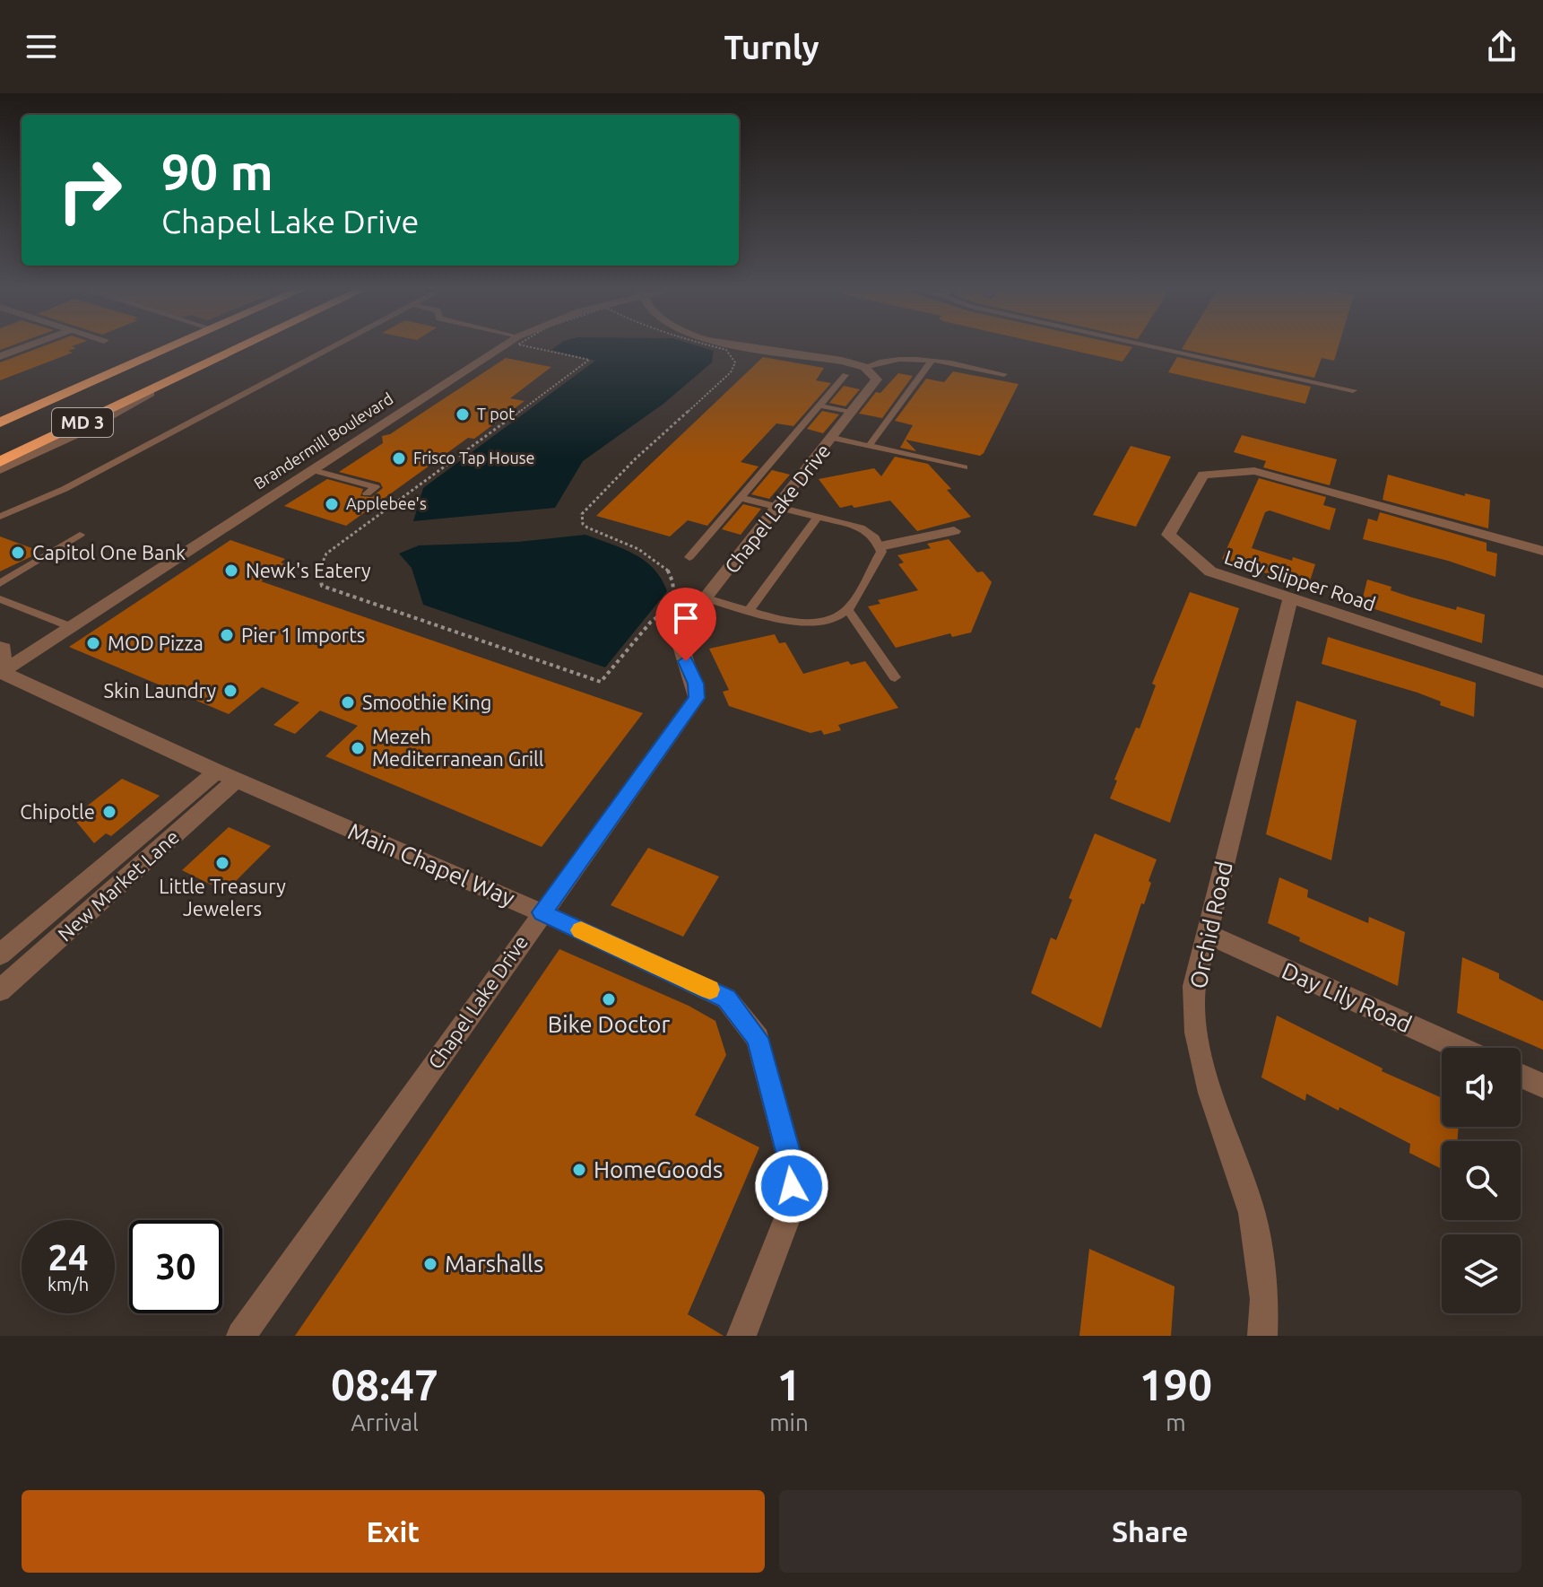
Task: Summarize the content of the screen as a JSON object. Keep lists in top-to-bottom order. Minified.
{"streets":{"highway":["MD 3"],"street":["Brandermill Boulevard","Chapel Lake Drive","Lady Slipper Road","Main Chapel Way","New Market Lane","Orchid Road","Day Lily Road"]},"crossings":[["Brandermill Boulevard","Main Chapel Way"],["Chapel Lake Drive","Main Chapel Way"],["Lady Slipper Road","Orchid Road"],["Main Chapel Way","New Market Lane"],["Orchid Road","Day Lily Road"]],"places":["T pot","Frisco Tap House","Applebee's","Capitol One Bank","Newk's Eatery","Pier 1 Imports","MOD Pizza","Skin Laundry","Smoothie King","Mezeh Mediterranean Grill","Chipotle","Little Treasury Jewelers","Bike Doctor","HomeGoods","Marshalls"],"page":{"header":"Turnly","turn":["90 m","Chapel Lake Drive"],"speed":"24 km/h","limit":"30","eta":["08:47","Arrival","1","min","190","m"],"buttons":["Exit","Share"]}}
